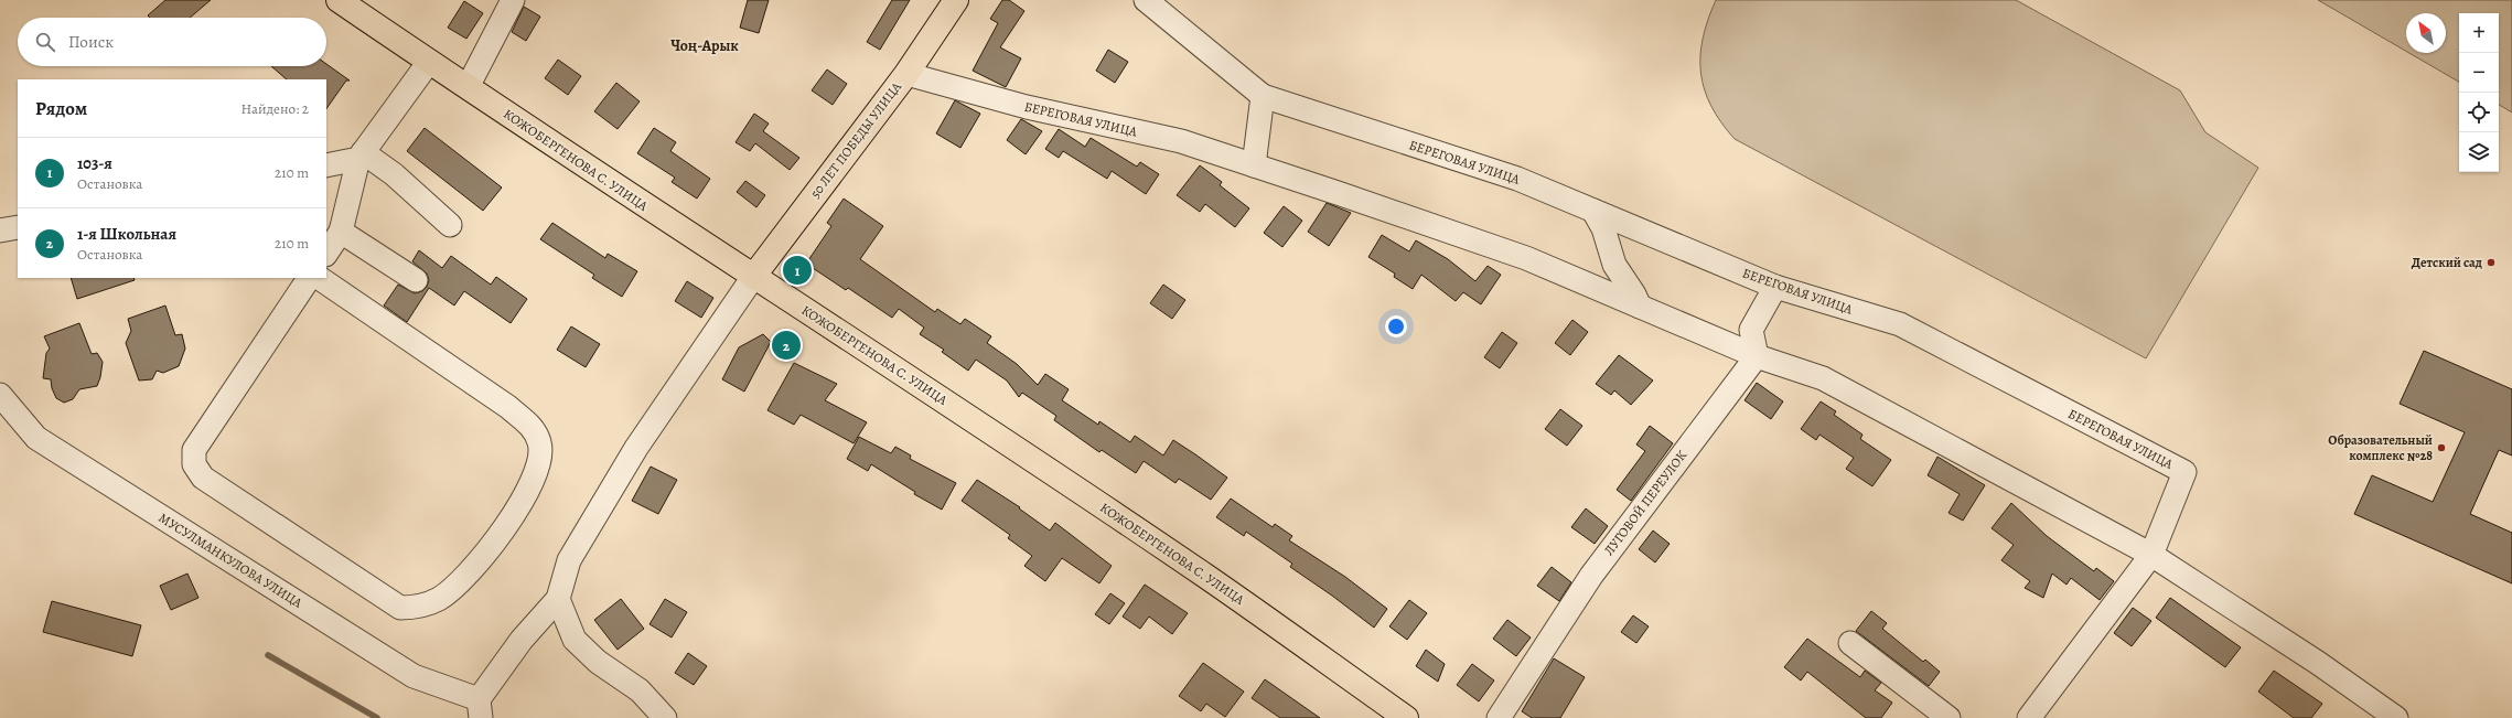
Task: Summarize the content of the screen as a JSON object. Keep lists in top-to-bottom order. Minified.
{"streets":{"main road":["50 ЛЕТ ПОБЕДЫ УЛИЦА","КОЖОБЕРГЕНОВА С. УЛИЦА"],"street":["БЕРЕГОВАЯ УЛИЦА","ЛУГОВОЙ ПЕРЕУЛОК","МУСУЛМАНКУЛОВА УЛИЦА"]},"crossings":[["БЕРЕГОВАЯ УЛИЦА","50 ЛЕТ ПОБЕДЫ УЛИЦА"],["БЕРЕГОВАЯ УЛИЦА","ЛУГОВОЙ ПЕРЕУЛОК"],["50 ЛЕТ ПОБЕДЫ УЛИЦА","КОЖОБЕРГЕНОВА С. УЛИЦА"]],"districts":["Чоң-Арык"],"places":["Детский сад","Образовательный комплекс №28"],"north":"top left","page":{"map_buttons":["+","−"],"search":"Поиск","heading":["Рядом","Найдено: 2"],"list":[{"mark":"1","name":"103-я","note":"Остановка","value":"210 m"},{"mark":"2","name":"1-я Школьная","note":"Остановка","value":"210 m"}],"pins":["1","2"]}}
